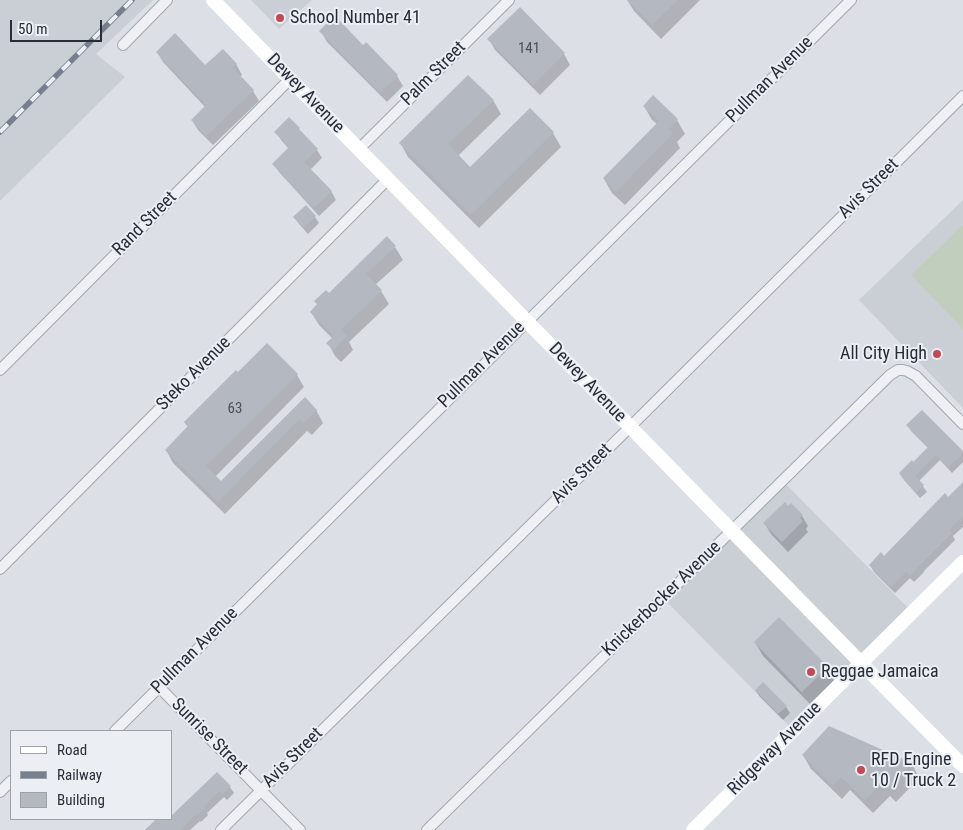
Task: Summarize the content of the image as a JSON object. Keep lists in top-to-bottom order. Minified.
{"streets":{"street":["Palm Street","Pullman Avenue","Dewey Avenue","Avis Street","Rand Street","Steko Avenue","Knickerbocker Avenue","Sunrise Street","Ridgeway Avenue"]},"crossings":[["Palm Street","Dewey Avenue"],["Pullman Avenue","Dewey Avenue"],["Pullman Avenue","Sunrise Street"],["Dewey Avenue","Avis Street"],["Dewey Avenue","Rand Street"],["Dewey Avenue","Steko Avenue"],["Dewey Avenue","Knickerbocker Avenue"],["Dewey Avenue","Ridgeway Avenue"],["Avis Street","Sunrise Street"]],"places":["School Number 41","All City High","Reggae Jamaica","RFD Engine 10 / Truck 2"],"house_numbers":["141","63"],"legend":["Road","Railway","Building"],"scale_bar":"50 m"}
